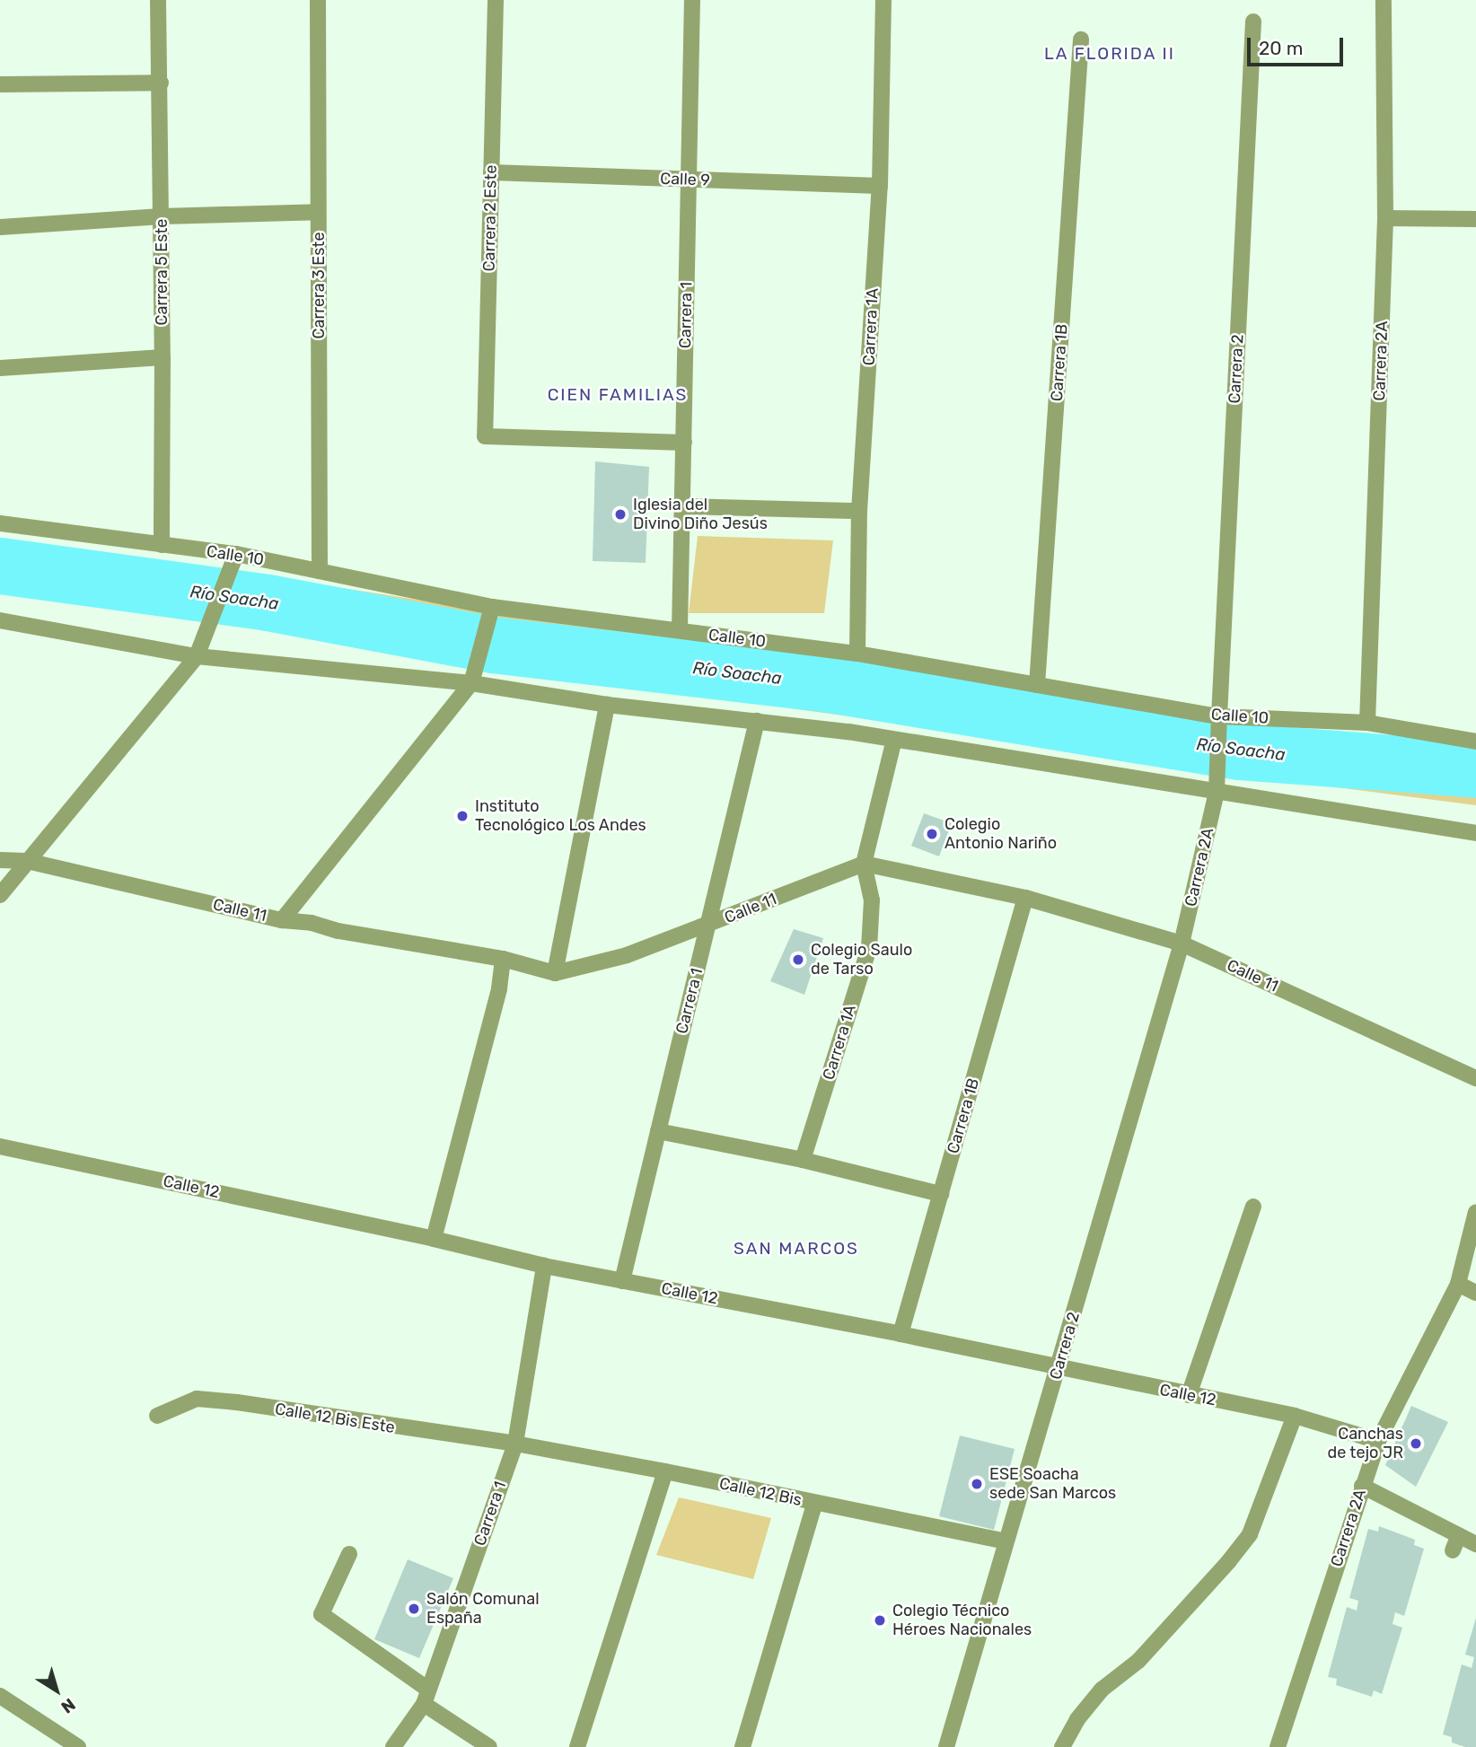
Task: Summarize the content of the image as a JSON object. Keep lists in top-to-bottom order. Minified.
{"streets":{"street":["Calle 9","Carrera 2 Este","Carrera 5 Este","Carrera 3 Este","Carrera 1","Carrera 1A","Carrera 2A","Carrera 1B","Carrera 2","Calle 10","Calle 11","Calle 12","Calle 12 Bis Este","Calle 12 Bis"]},"crossings":[["Calle 9","Carrera 2 Este"],["Calle 9","Carrera 1"],["Calle 9","Carrera 1A"],["Carrera 2 Este","Carrera 1"],["Carrera 5 Este","Calle 10"],["Carrera 3 Este","Calle 10"],["Carrera 1","Calle 10"],["Carrera 1","Calle 11"],["Carrera 1","Calle 12"],["Carrera 1","Calle 12 Bis Este"],["Carrera 1","Calle 12 Bis"],["Carrera 1A","Calle 10"],["Carrera 1A","Calle 11"],["Carrera 2A","Carrera 2"],["Carrera 2A","Calle 10"],["Carrera 2A","Calle 11"],["Carrera 2A","Calle 12"],["Carrera 1B","Calle 10"],["Carrera 1B","Calle 11"],["Carrera 1B","Calle 12"],["Carrera 2","Calle 10"],["Carrera 2","Calle 11"],["Carrera 2","Calle 12"],["Carrera 2","Calle 12 Bis"],["Calle 12 Bis Este","Calle 12 Bis"]],"districts":["LA FLORIDA II","CIEN FAMILIAS","SAN MARCOS"],"water":["Río Soacha"],"places":["Iglesia del Divino Diño Jesús","Instituto Tecnológico Los Andes","Colegio Antonio Nariño","Colegio Saulo de Tarso","Canchas de tejo JR","ESE Soacha sede San Marcos","Salón Comunal España","Colegio Técnico Héroes Nacionales"],"scale_bar":"20 m","north":"bottom right"}
